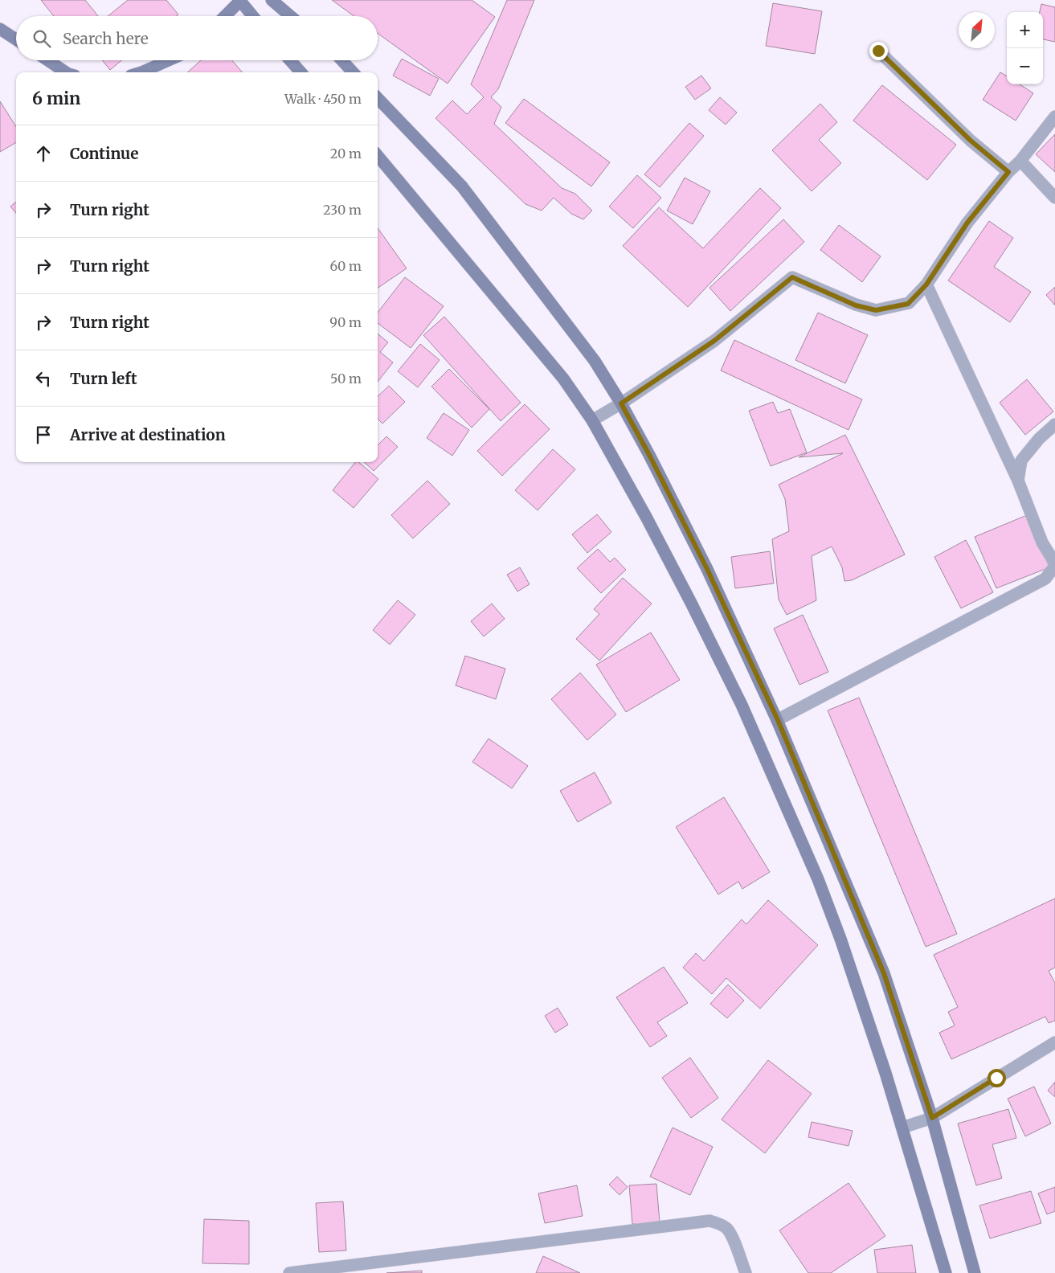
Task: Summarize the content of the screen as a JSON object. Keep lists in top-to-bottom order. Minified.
{"north":"top right","page":{"map_buttons":["+","−"],"search":"Search here","heading":["6 min","Walk · 450 m"],"list":[["Continue","20 m"],["Turn right","230 m"],["Turn right","60 m"],["Turn right","90 m"],["Turn left","50 m"],"Arrive at destination"]}}
